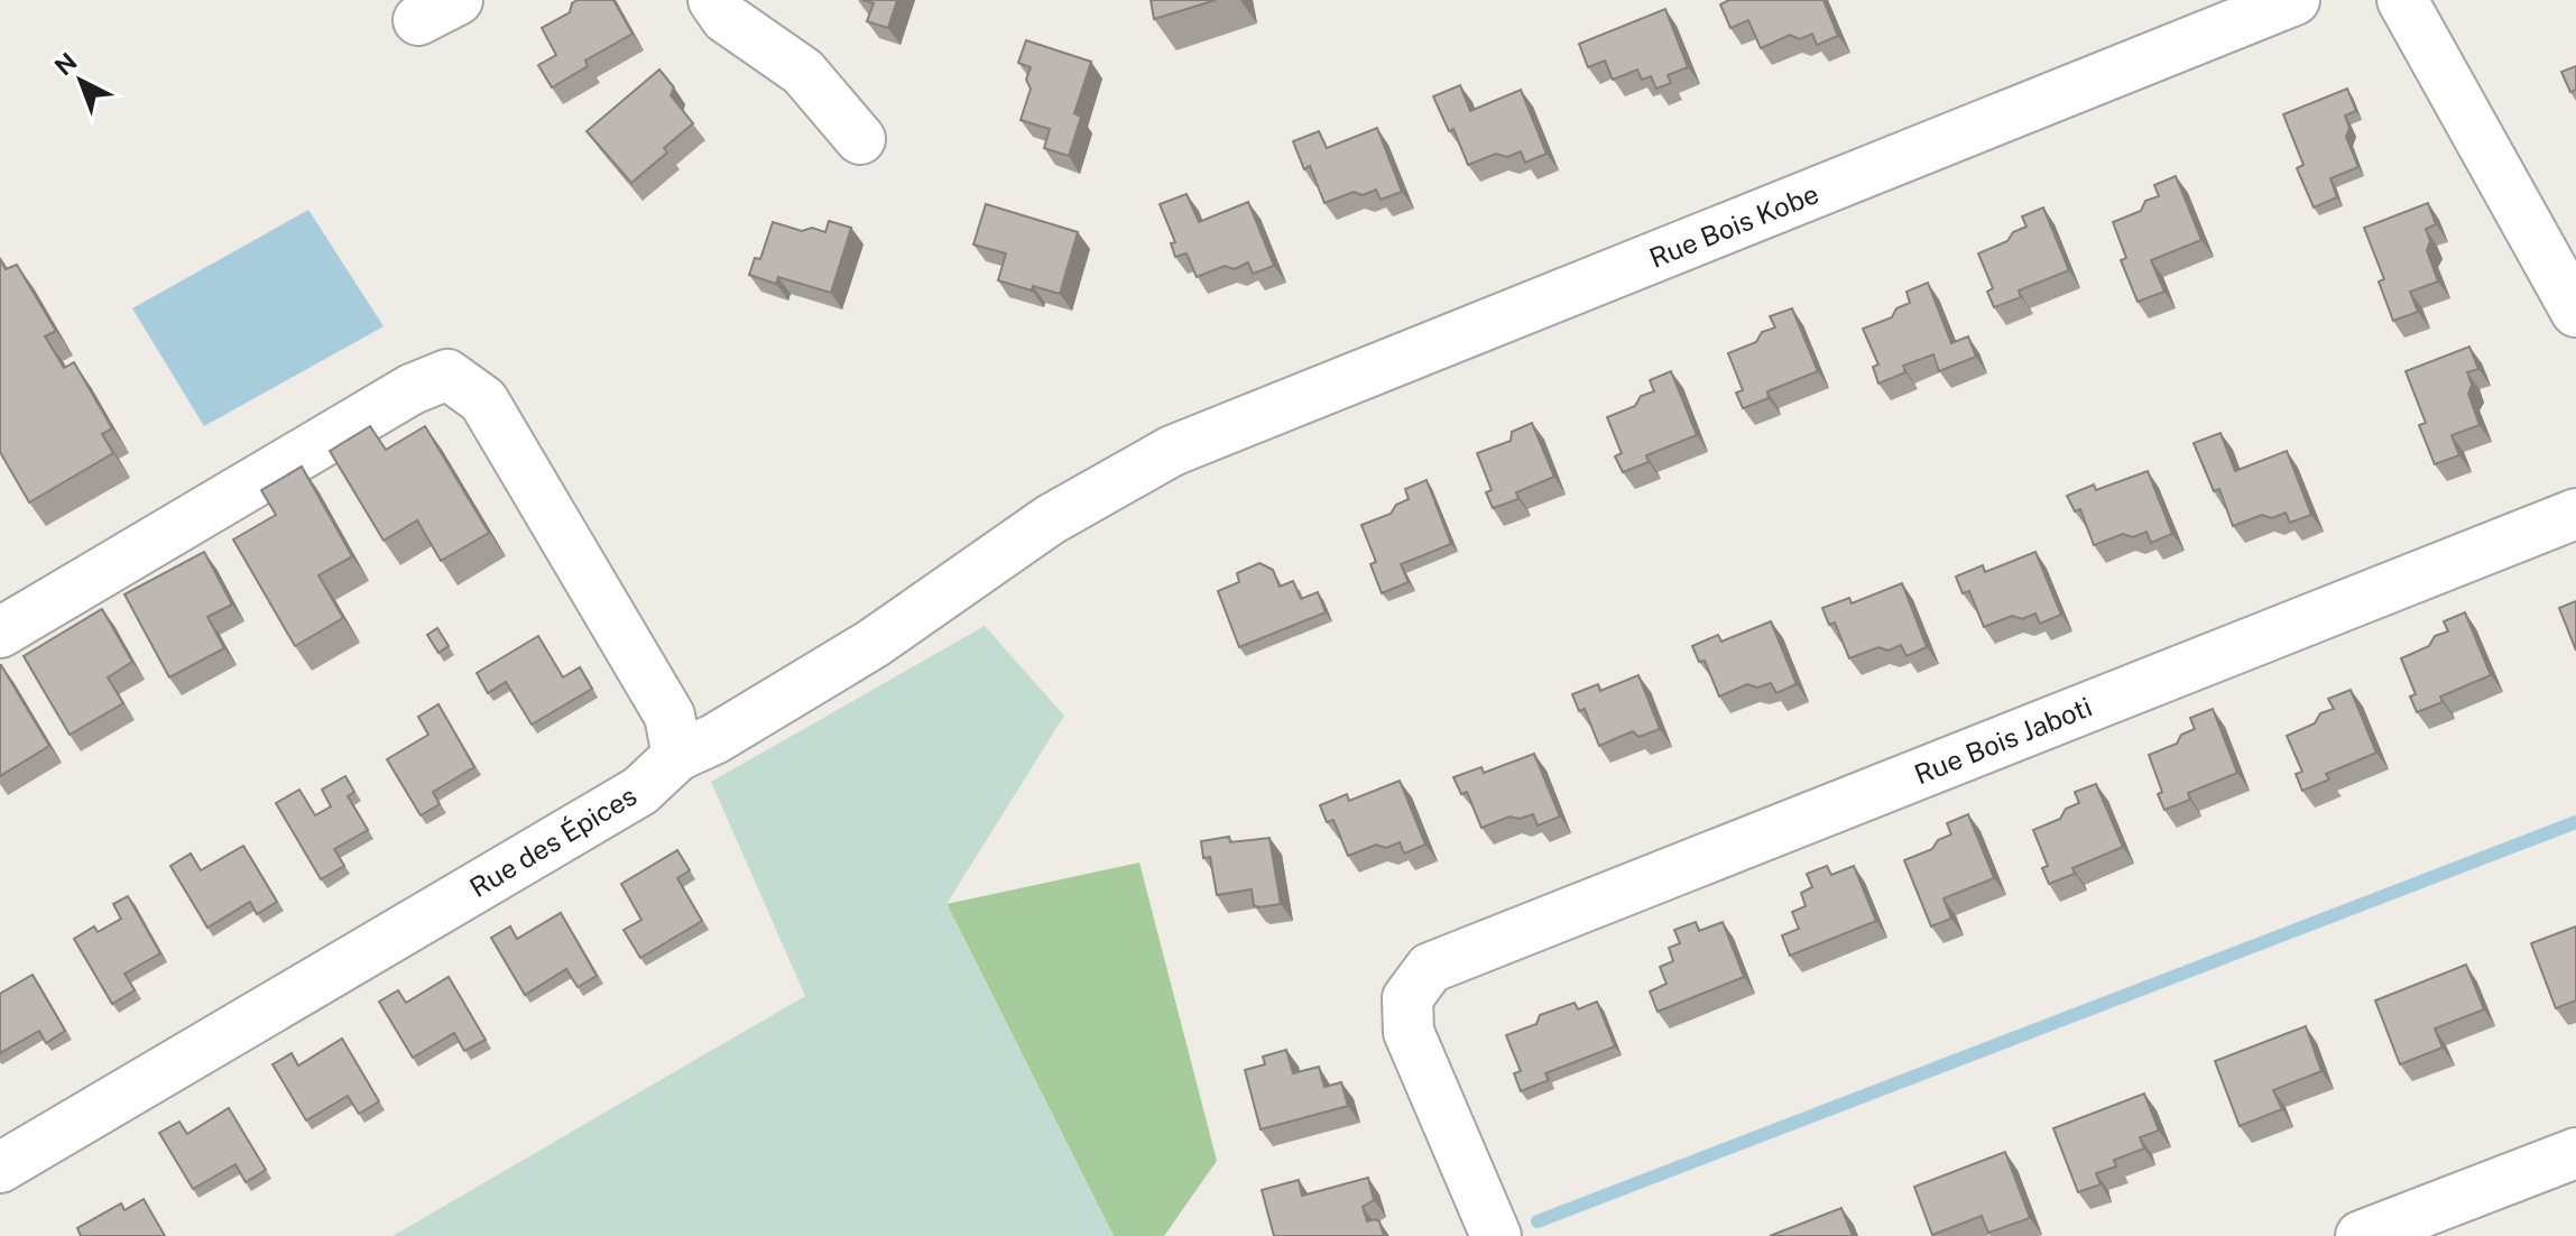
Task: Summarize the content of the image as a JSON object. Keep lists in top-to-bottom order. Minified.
{"streets":{"street":["Rue Bois Kobe","Rue Bois Jaboti","Rue des Épices"]},"crossings":[["Rue Bois Kobe","Rue des Épices"]],"north":"top left"}
